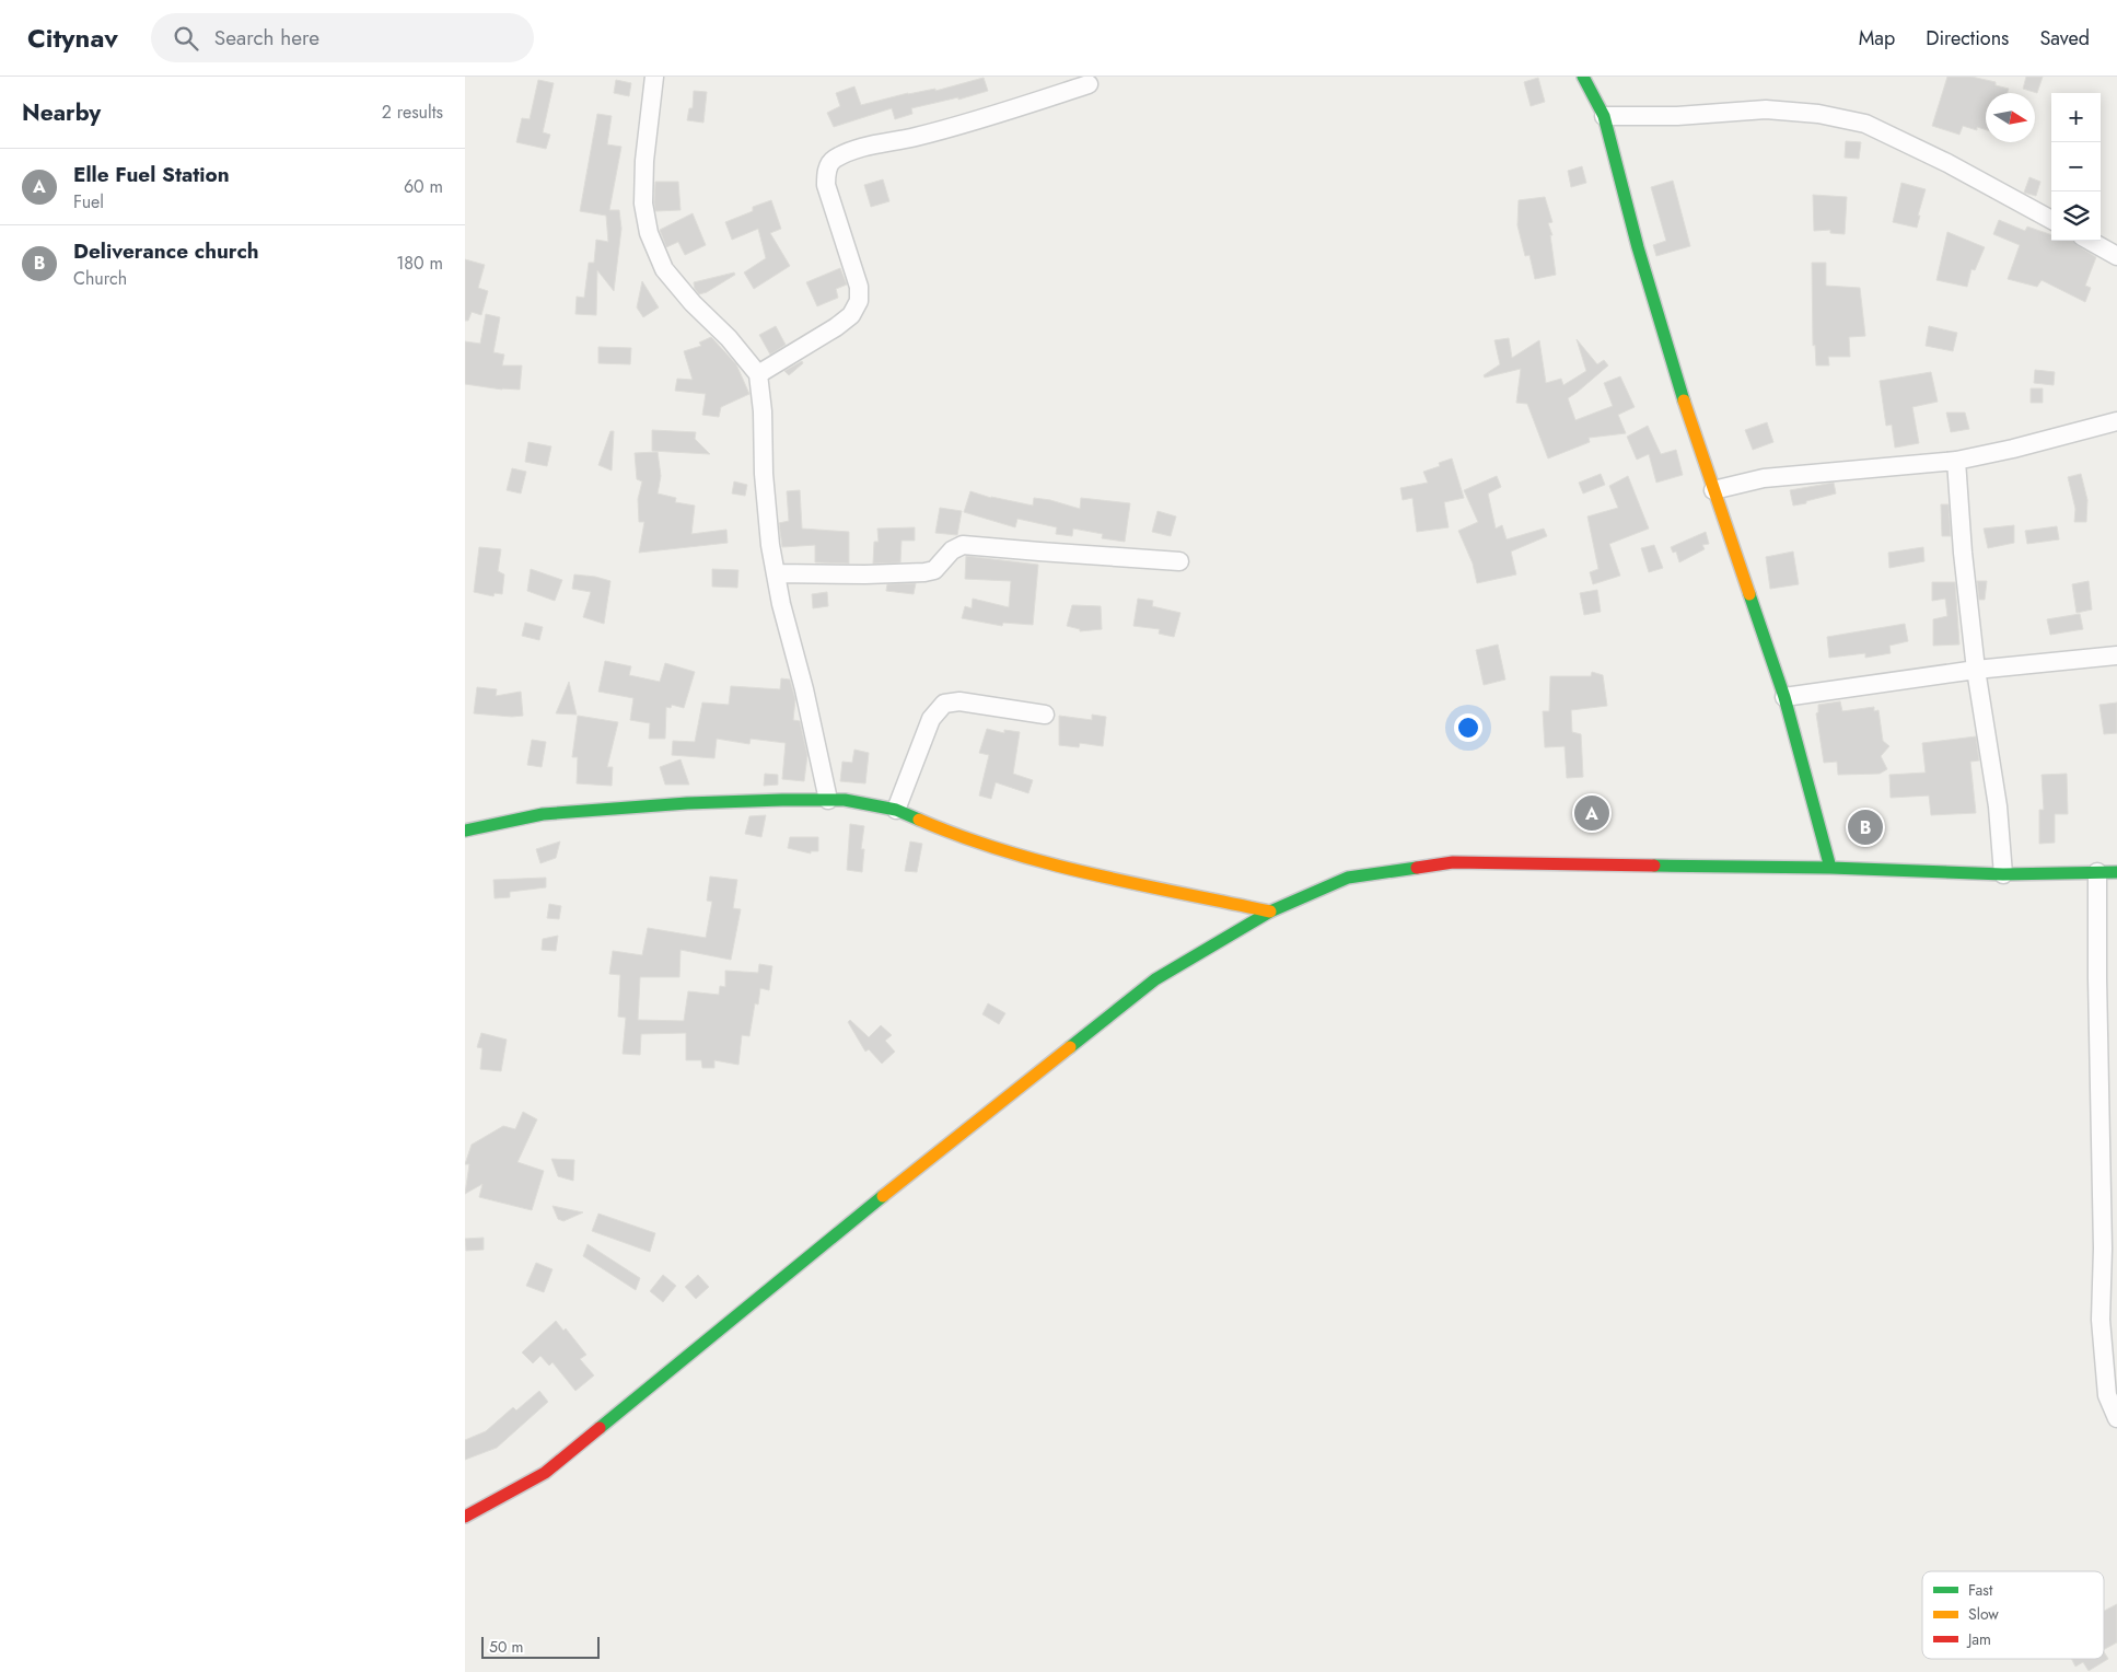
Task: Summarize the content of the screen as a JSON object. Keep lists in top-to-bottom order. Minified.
{"legend":["Fast","Slow","Jam"],"scale_bar":"50 m","north":"right","page":{"header":"Citynav","search":"Search here","nav":["Map","Directions","Saved"],"heading":["Nearby","2 results"],"map_buttons":["+","−"],"list":[{"mark":"A","name":"Elle Fuel Station","note":"Fuel","value":"60 m"},{"mark":"B","name":"Deliverance church","note":"Church","value":"180 m"}],"pins":["A","B"],"scale":"50 m"}}
